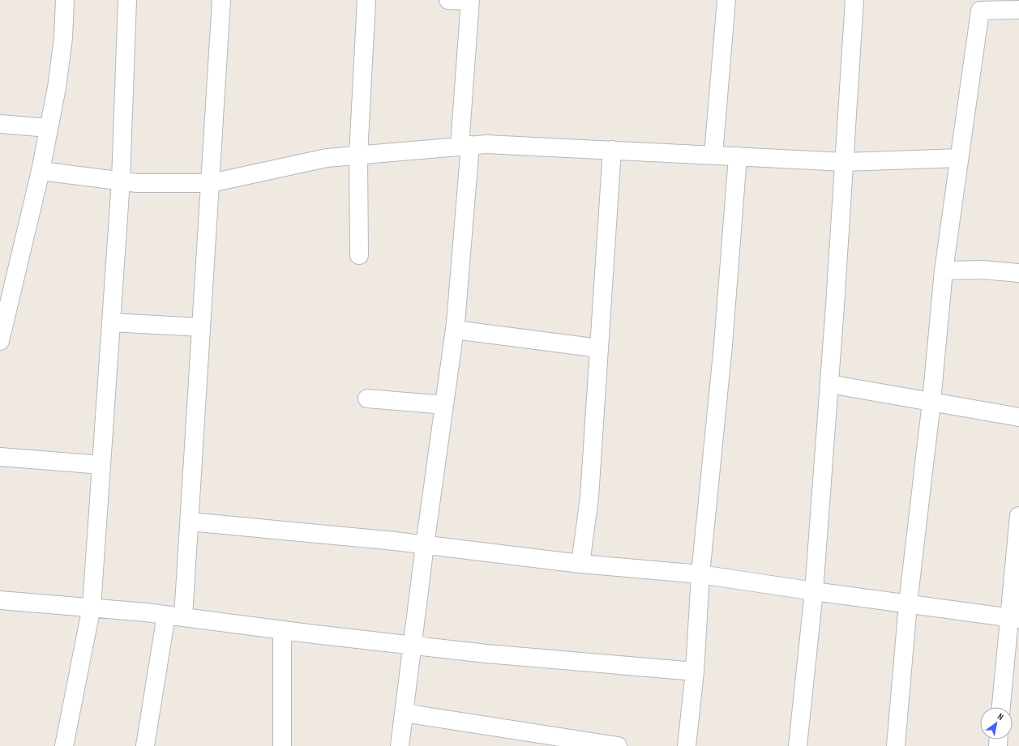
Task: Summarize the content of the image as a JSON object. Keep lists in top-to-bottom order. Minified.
{"north":"top right"}
